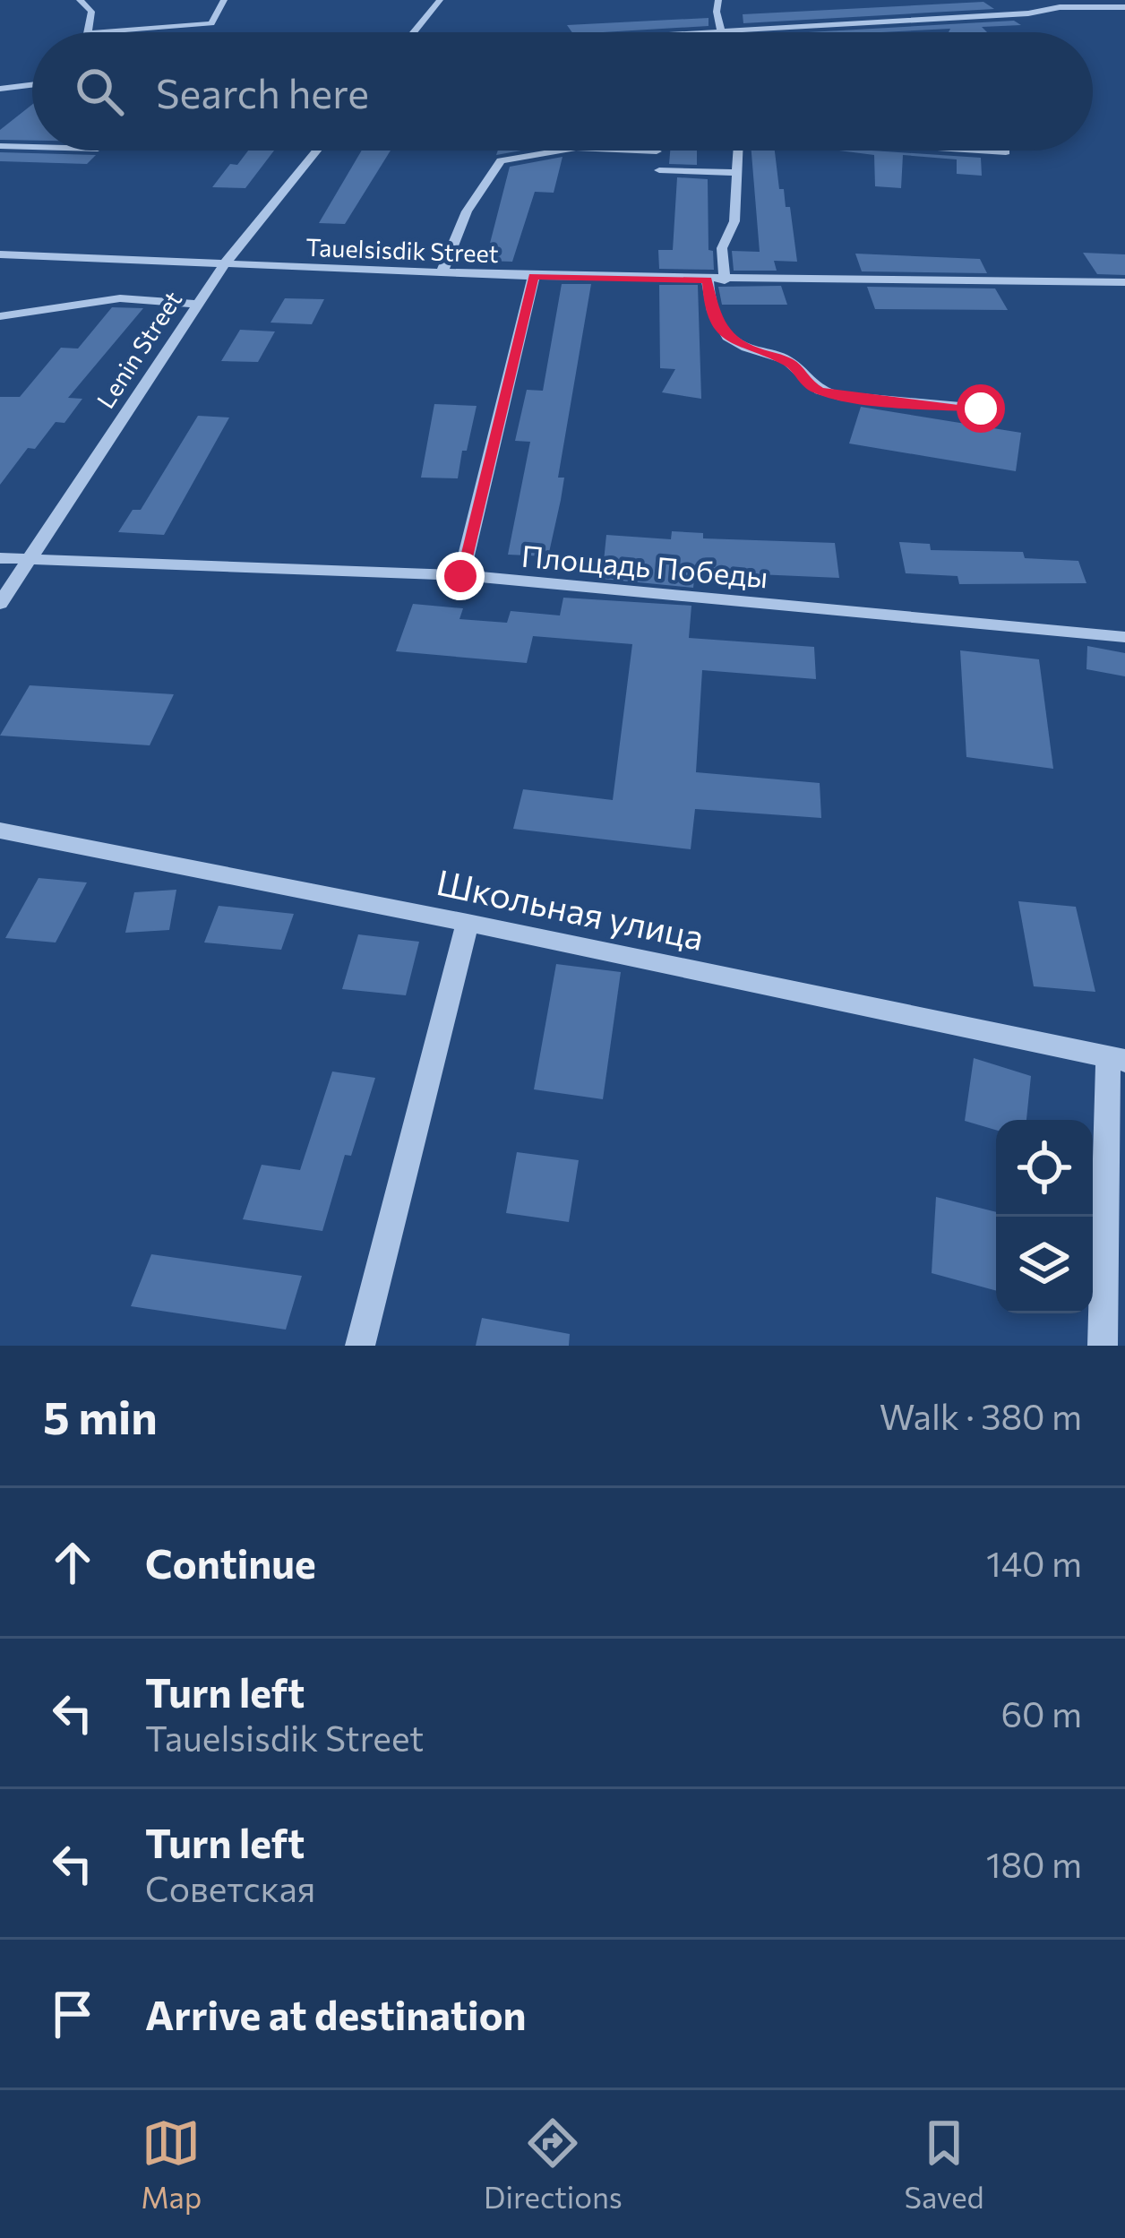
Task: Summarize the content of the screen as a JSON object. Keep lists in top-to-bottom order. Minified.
{"streets":{"street":["Tauelsisdik Street","Lenin Street","Площадь Победы","Школьная улица"]},"crossings":[["Tauelsisdik Street","Lenin Street"],["Lenin Street","Площадь Победы"]],"page":{"search":"Search here","heading":["5 min","Walk · 380 m"],"list":[["Continue","140 m"],["Turn left","Tauelsisdik Street","60 m"],["Turn left","Советская","180 m"],"Arrive at destination"],"nav":["Map","Directions","Saved"]}}
